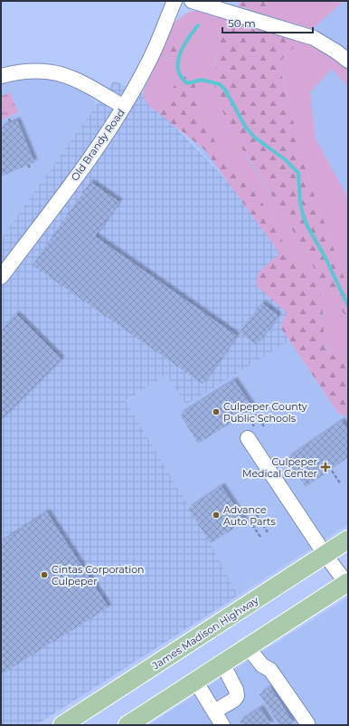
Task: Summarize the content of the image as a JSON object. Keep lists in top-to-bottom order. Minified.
{"streets":{"main road":["James Madison Highway"],"street":["Old Brandy Road"]},"places":{"other":["Culpeper County Public Schools","Advance Auto Parts","Cintas Corporation Culpeper"],"health":["Culpeper Medical Center"]},"scale_bar":"50 m"}
